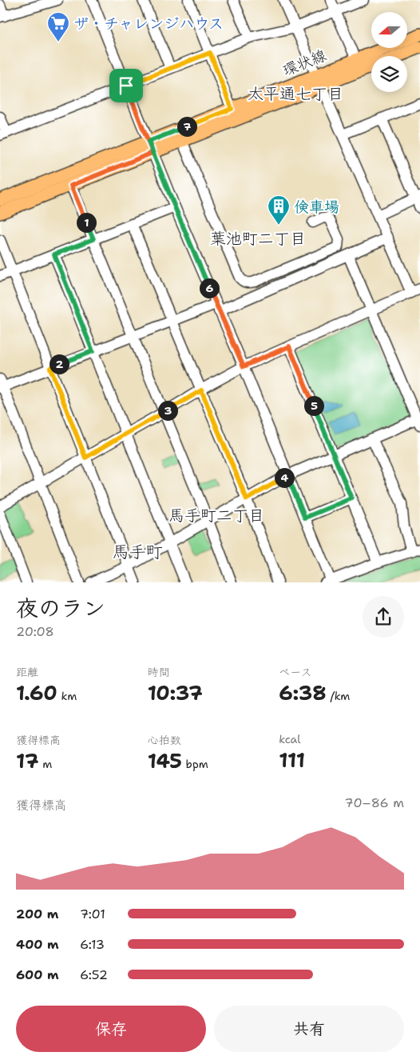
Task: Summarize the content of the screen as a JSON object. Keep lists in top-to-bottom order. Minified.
{"streets":{"main road":["環状線"]},"districts":["太平通七丁目","葉池町二丁目","馬手町二丁目","馬手町"],"places":{"supermarket":["ザ・チャレンジハウス"],"building":["倹車場"]},"north":"left","page":{"pins":["7","1","6","2","5","3","4"],"heading":["夜のラン","20:08"],"stats":[["距離","1.60 km"],["時間","10:37"],["ペース","6:38 /km"],["獲得標高","17 m"],["心拍数","145 bpm"],["kcal","111"]],"chart":["獲得標高","70–86 m"],"list":[{"name":"200 m","note":"7:01"},{"name":"400 m","note":"6:13"},{"name":"600 m","note":"6:52"}],"buttons":["保存","共有"]}}
